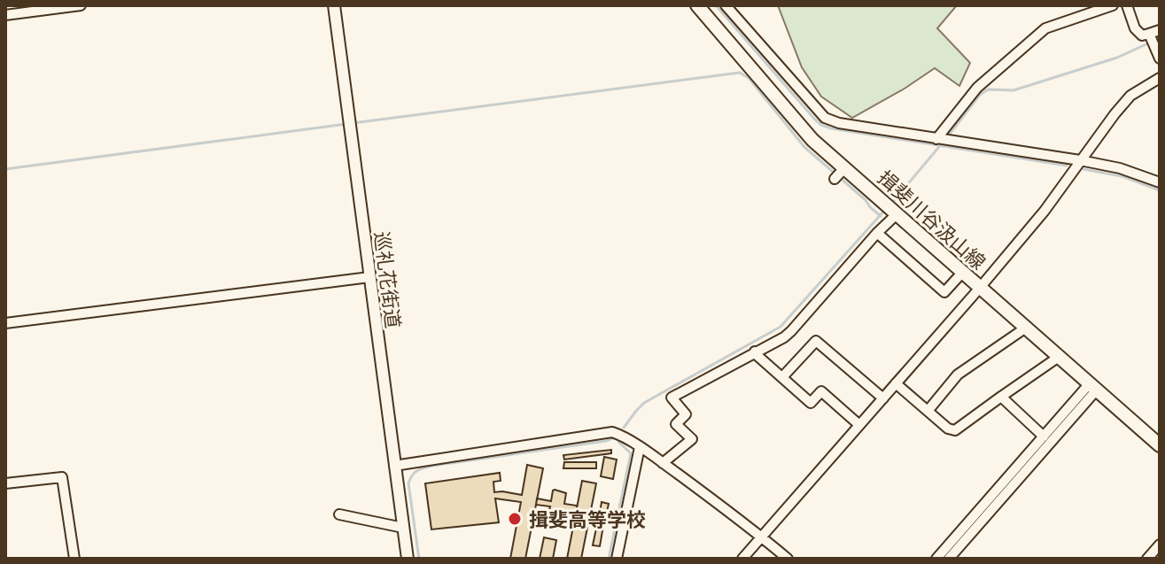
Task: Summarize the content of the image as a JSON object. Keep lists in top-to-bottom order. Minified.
{"streets":{"main road":["揖斐川谷汲山線"],"street":["巡礼花街道"]},"places":["揖斐高等学校"]}
